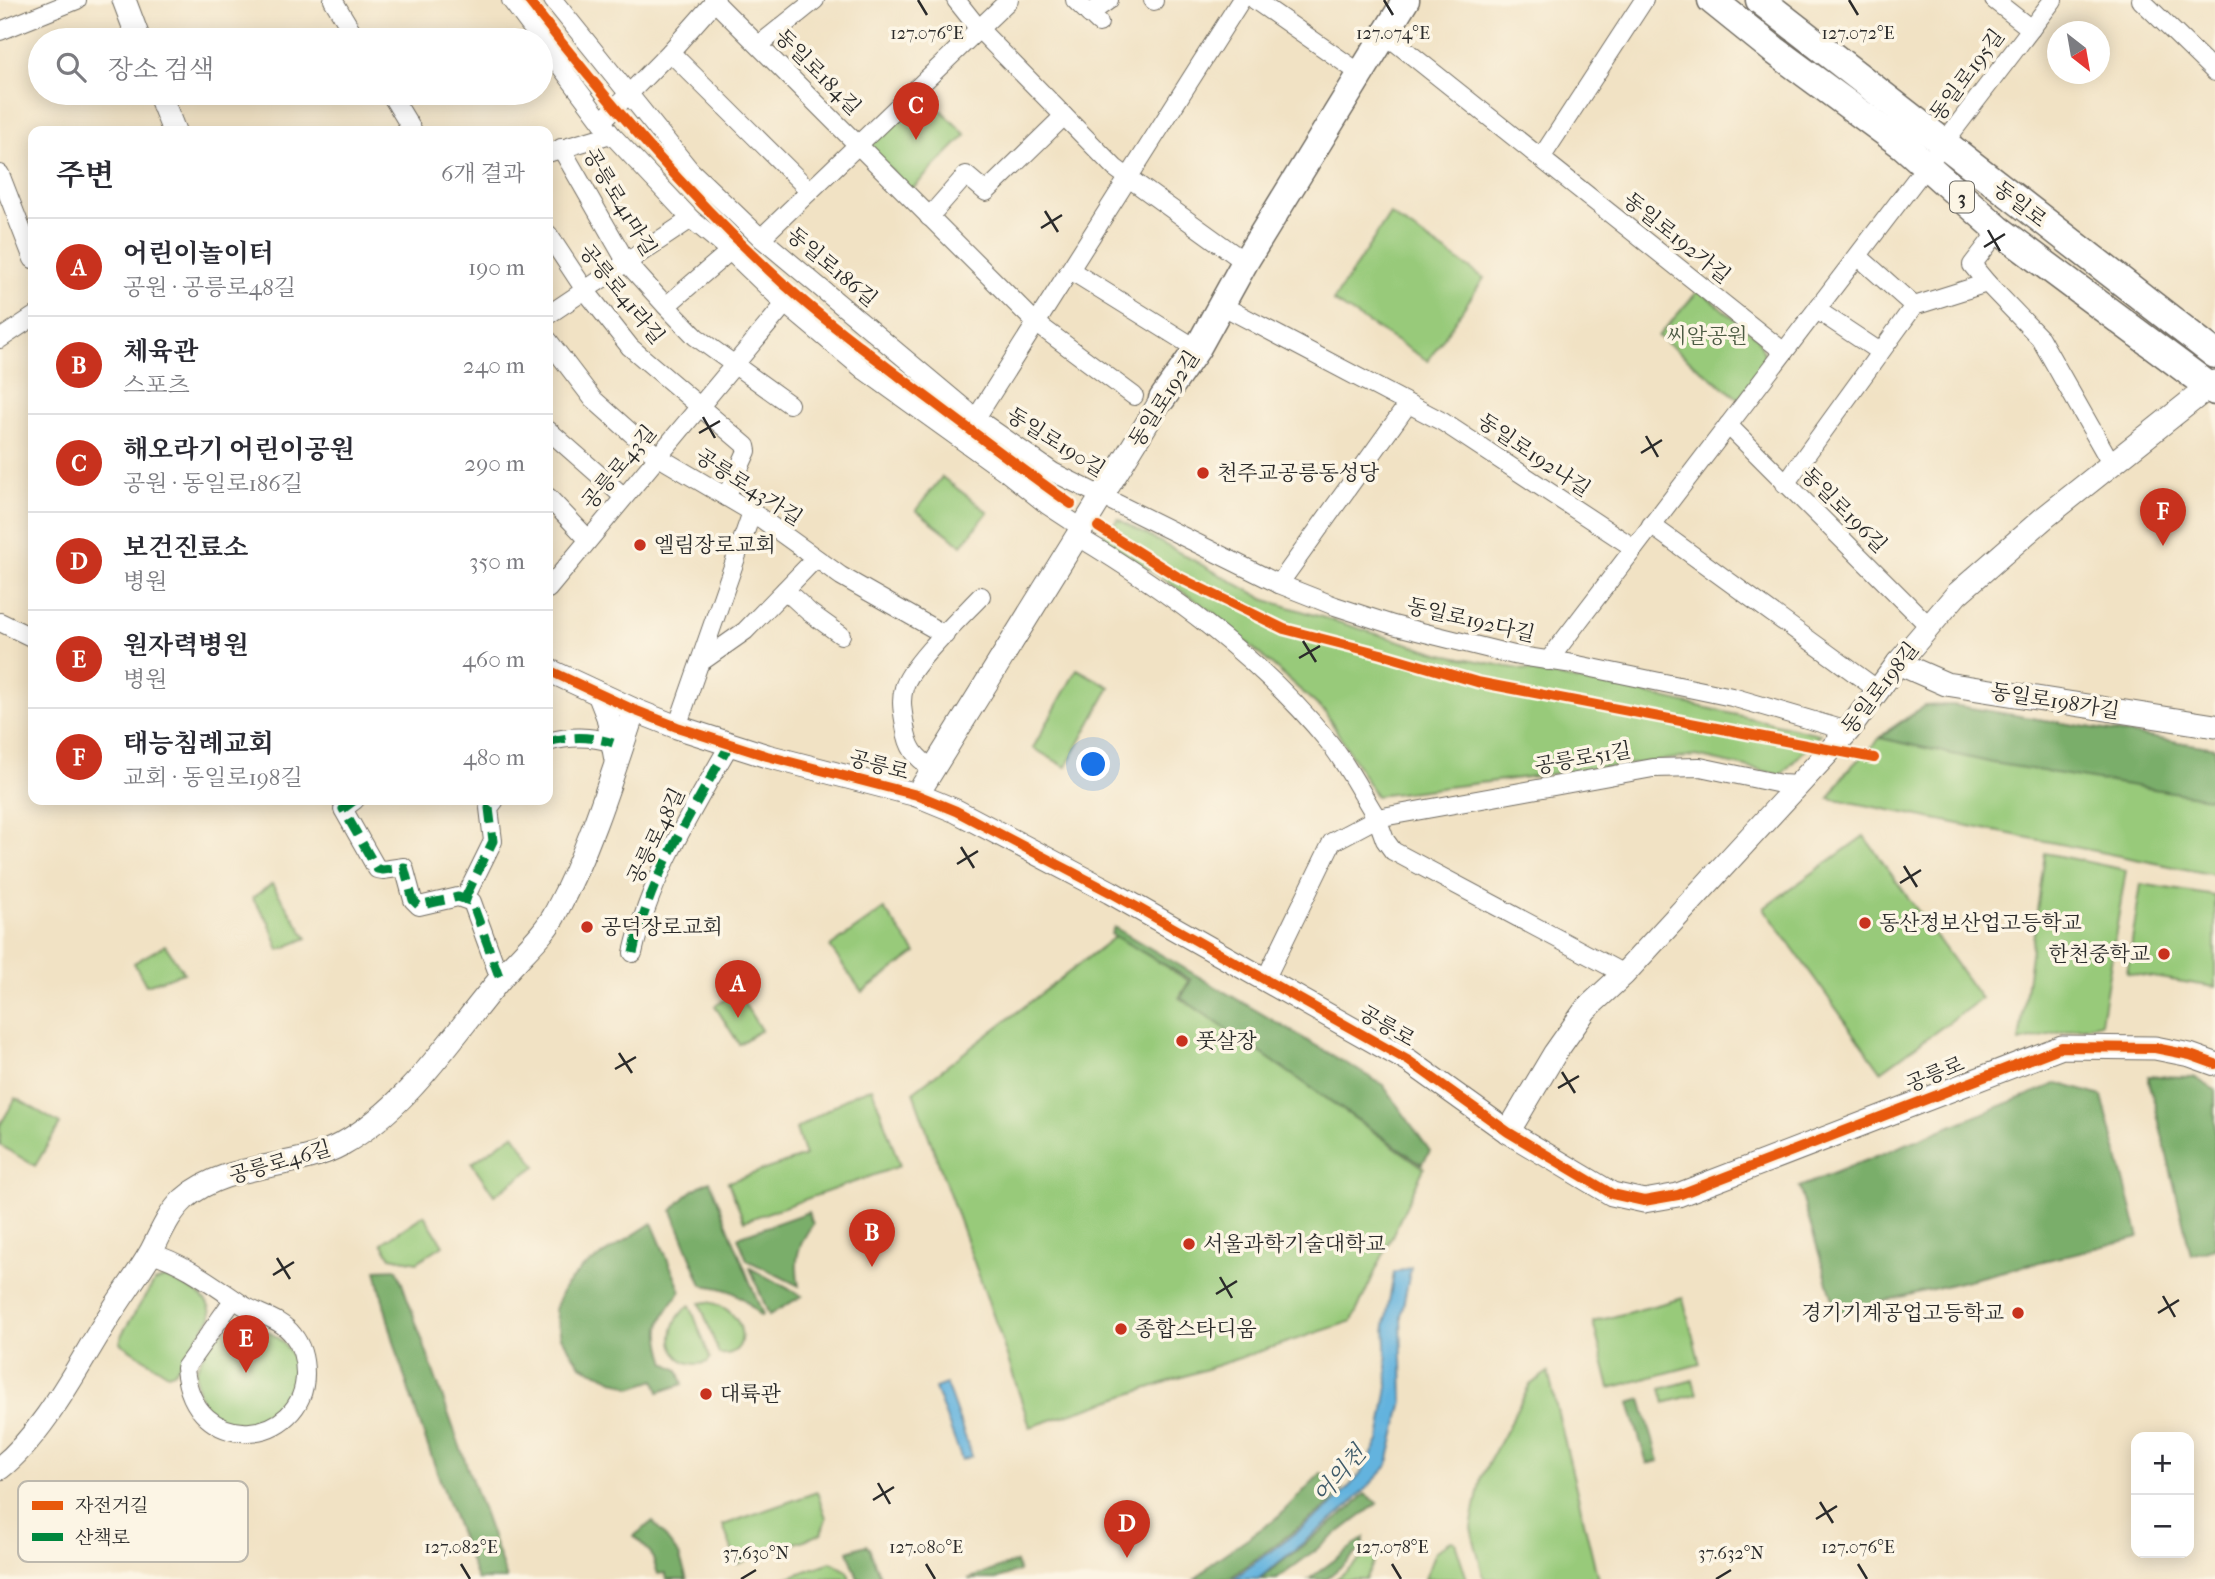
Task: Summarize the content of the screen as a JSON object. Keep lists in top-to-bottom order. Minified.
{"streets":{"main road":["3","동일로","동일로192길"],"street":["동일로184길","동일로195길","공릉로41마길","동일로192가길","동일로186길","공릉로41라길","동일로190길","동일로192나길","공릉로43길","공릉로43가길","동일로196길","동일로192다길","동일로198길","동일로198가길","공릉로51길","공릉로","공릉로48길","공릉로46길"]},"crossings":[["동일로184길","동일로186길"],["동일로195길","동일로"],["공릉로41마길","공릉로43길"],["동일로","동일로198길"],["동일로192가길","동일로192길"],["동일로186길","동일로190길"],["공릉로41라길","공릉로43길"],["동일로192길","동일로190길"],["동일로192길","동일로192나길"],["동일로192길","동일로192다길"],["동일로192길","공릉로"],["동일로190길","동일로192다길"],["공릉로43길","공릉로43가길"],["동일로196길","동일로198길"],["동일로192다길","동일로198길"],["동일로198길","동일로198가길"],["동일로198길","공릉로51길"],["동일로198길","공릉로"],["공릉로51길","공릉로"],["공릉로","공릉로48길"],["공릉로","공릉로46길"]],"water":["어의천"],"parks":["씨알공원"],"places":["천주교공릉동성당","엘림장로교회","동산정보산업고등학교","공덕장로교회","한천중학교","풋살장","서울과학기술대학교","경기기계공업고등학교","종합스타디움","대륙관"],"legend":["자전거길","산책로"],"north":"bottom right","page":{"search":"장소 검색","pins":["C","F","A","B","E","D"],"heading":["주변","6개 결과"],"list":[{"mark":"A","name":"어린이놀이터","note":"공원 · 공릉로48길","value":"190 m"},{"mark":"B","name":"체육관","note":"스포츠","value":"240 m"},{"mark":"C","name":"해오라기 어린이공원","note":"공원 · 동일로186길","value":"290 m"},{"mark":"D","name":"보건진료소","note":"병원","value":"350 m"},{"mark":"E","name":"원자력병원","note":"병원","value":"460 m"},{"mark":"F","name":"태능침례교회","note":"교회 · 동일로198길","value":"480 m"}],"map_buttons":["+","−"]},"coordinates":["127.076°E","127.074°E","127.072°E","127.082°E","127.080°E","127.078°E","37.630°N","37.632°N"]}
